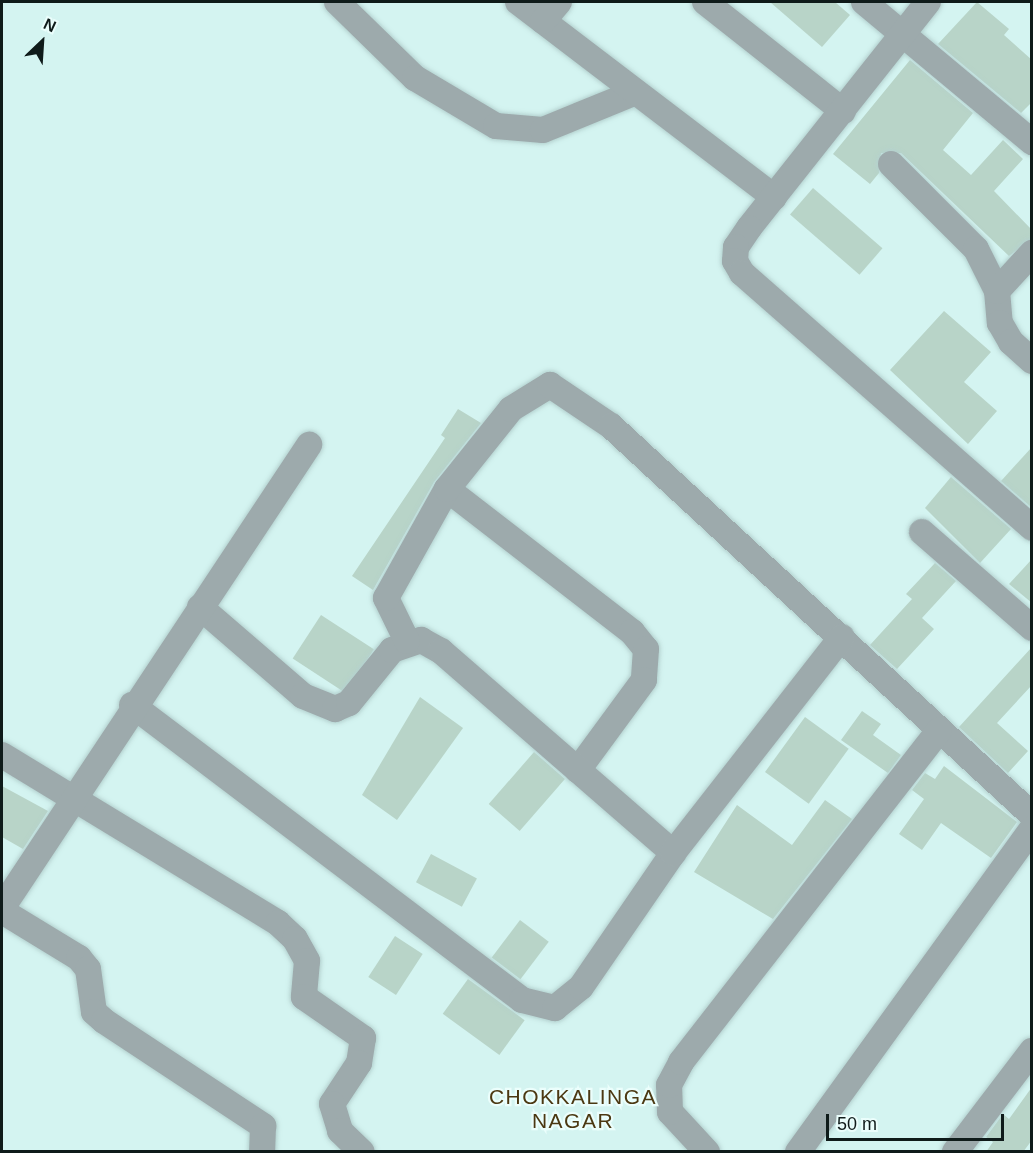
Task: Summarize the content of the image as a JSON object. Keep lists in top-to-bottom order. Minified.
{"districts":["CHOKKALINGA NAGAR"],"scale_bar":"50 m","north":"top right"}
